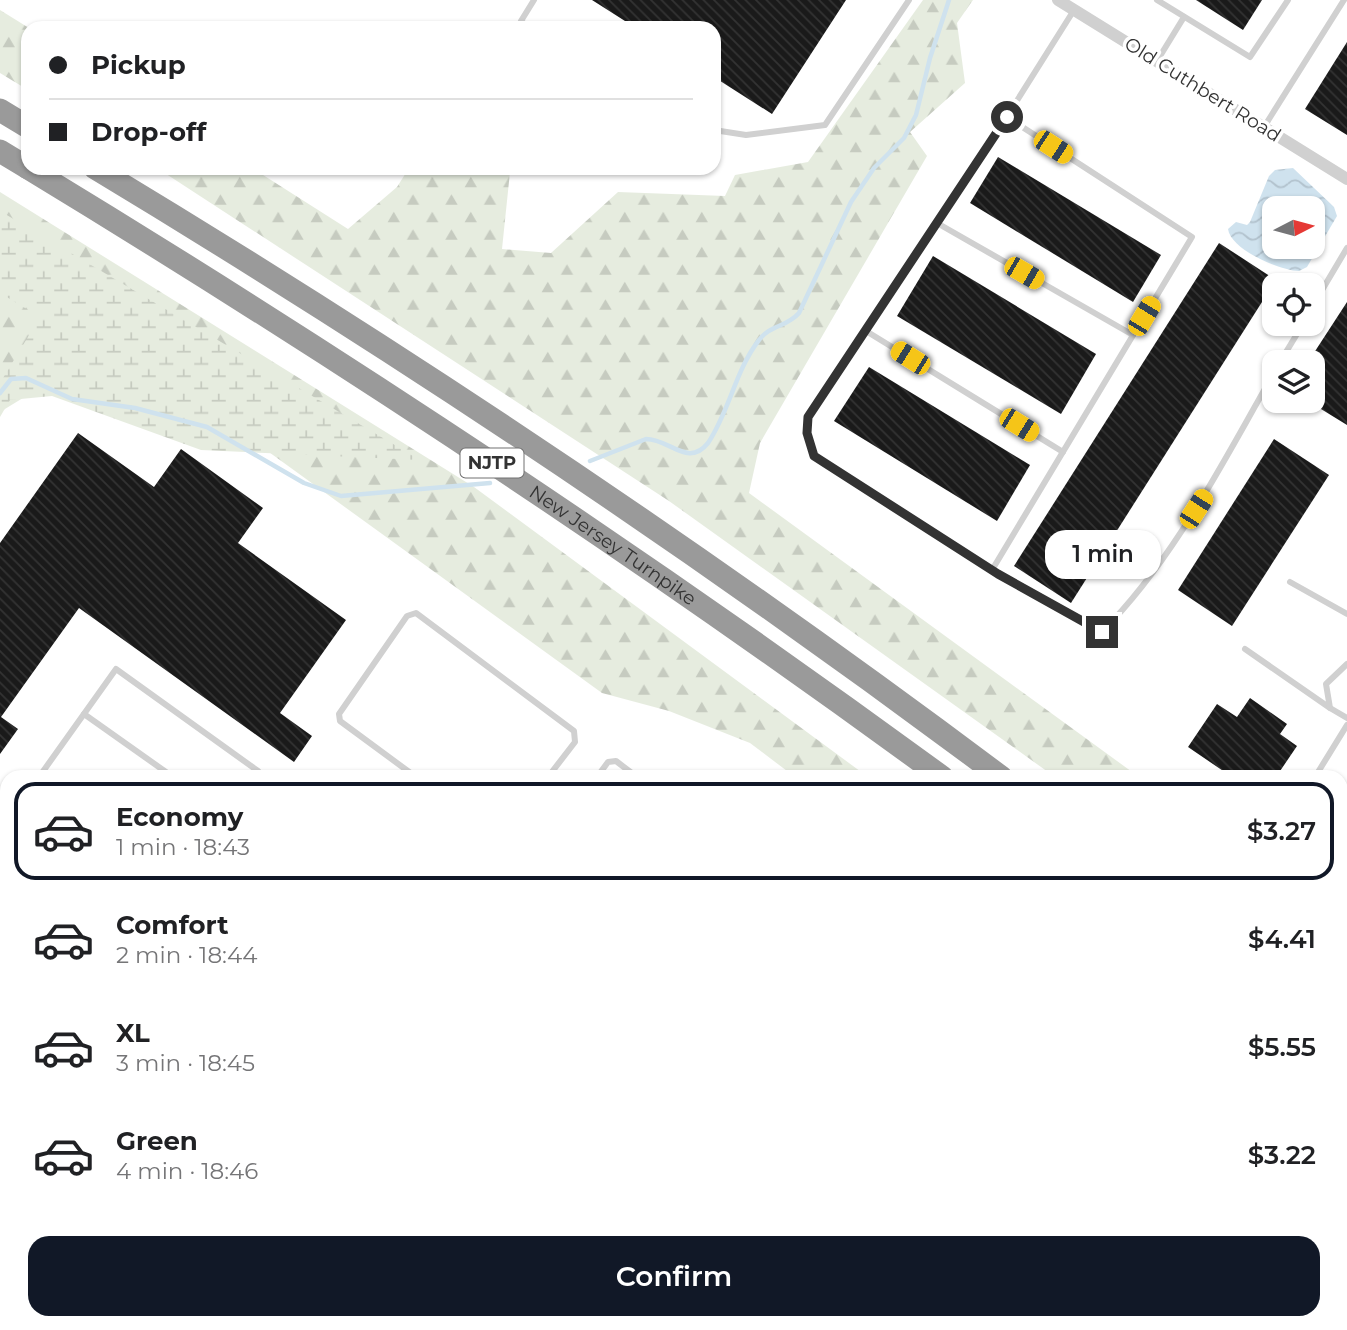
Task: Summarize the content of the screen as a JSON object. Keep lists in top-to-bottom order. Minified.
{"streets":{"highway":["NJTP","New Jersey Turnpike"],"street":["Old Cuthbert Road"]},"north":"right","page":{"banner":["Pickup","Drop-off"],"bubble":"1 min","list":[{"name":"Economy","note":"1 min · 18:43","value":"$3.27"},{"name":"Comfort","note":"2 min · 18:44","value":"$4.41"},{"name":"XL","note":"3 min · 18:45","value":"$5.55"},{"name":"Green","note":"4 min · 18:46","value":"$3.22"}],"buttons":"Confirm"}}
